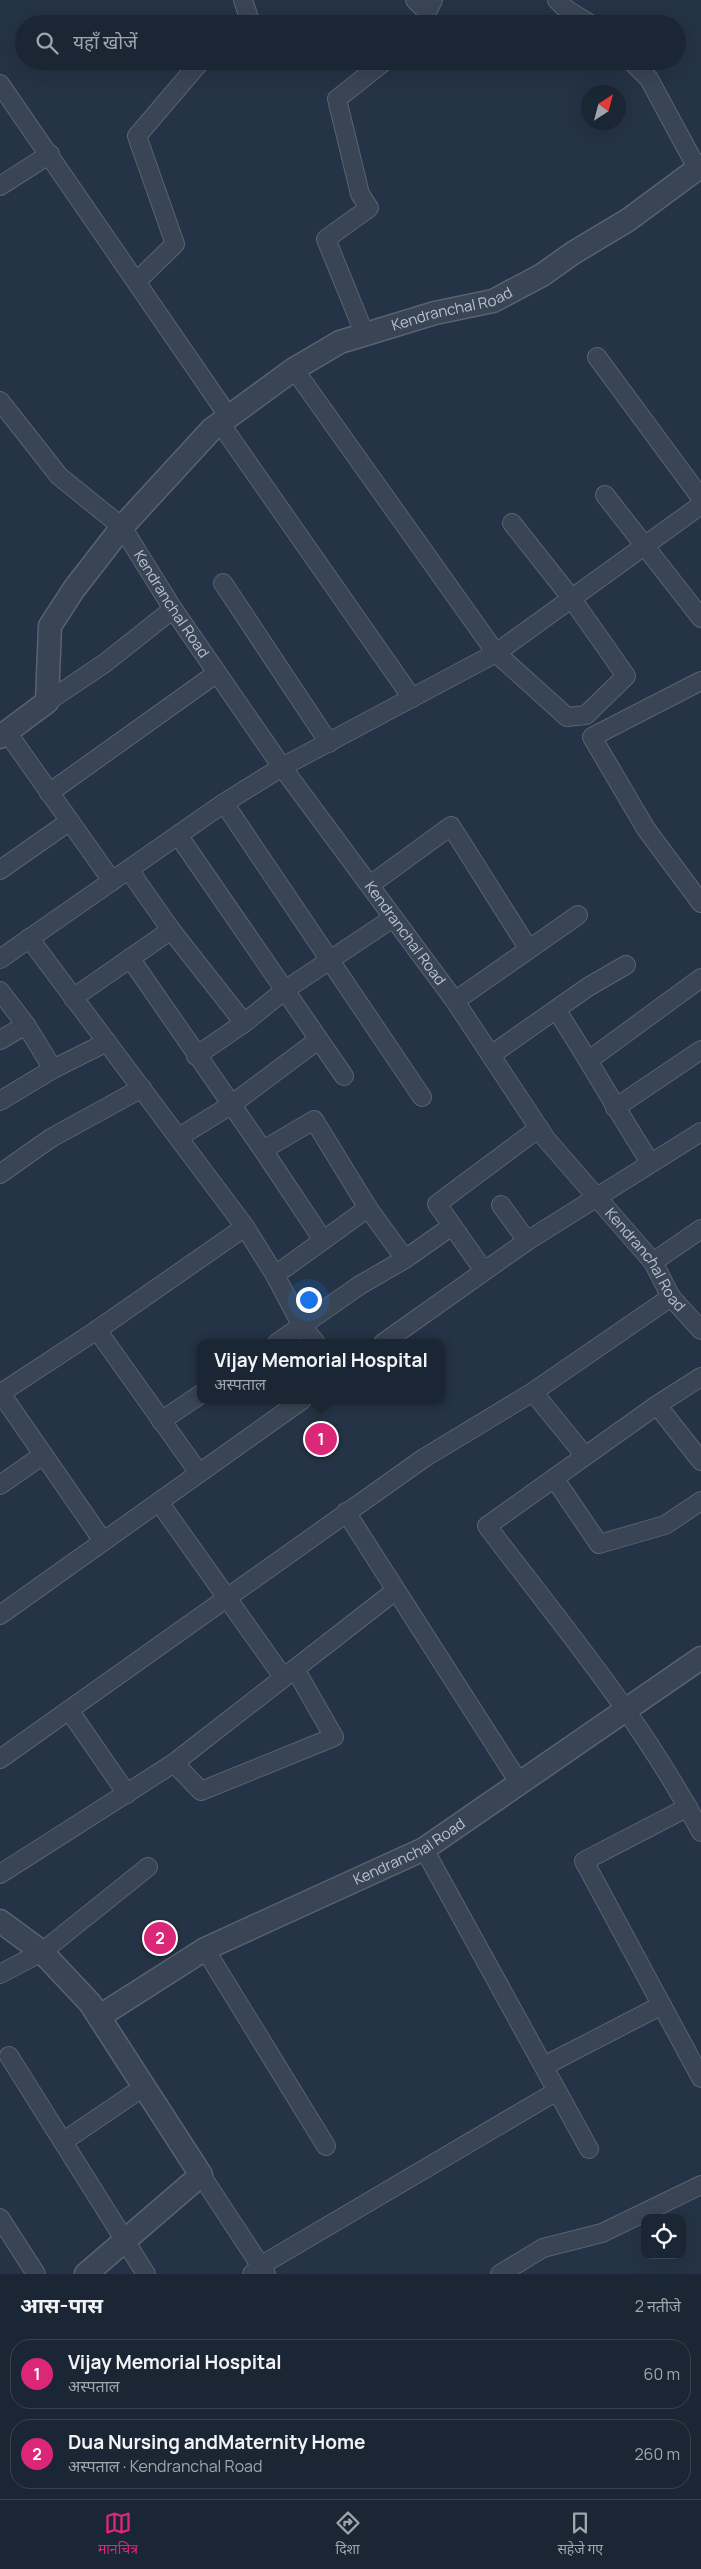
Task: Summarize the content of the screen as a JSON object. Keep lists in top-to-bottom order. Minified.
{"streets":{"street":["Kendranchal Road"]},"north":"top right","page":{"search":"यहाँ खोजें","popup":["Vijay Memorial Hospital","अस्पताल"],"pins":["1","2"],"heading":["आस-पास","2 नतीजे"],"list":[{"mark":"1","name":"Vijay Memorial Hospital","note":"अस्पताल","value":"60 m"},{"mark":"2","name":"Dua Nursing andMaternity Home","note":"अस्पताल · Kendranchal Road","value":"260 m"}],"nav":["मानचित्र","दिशा","सहेजे गए"]}}
